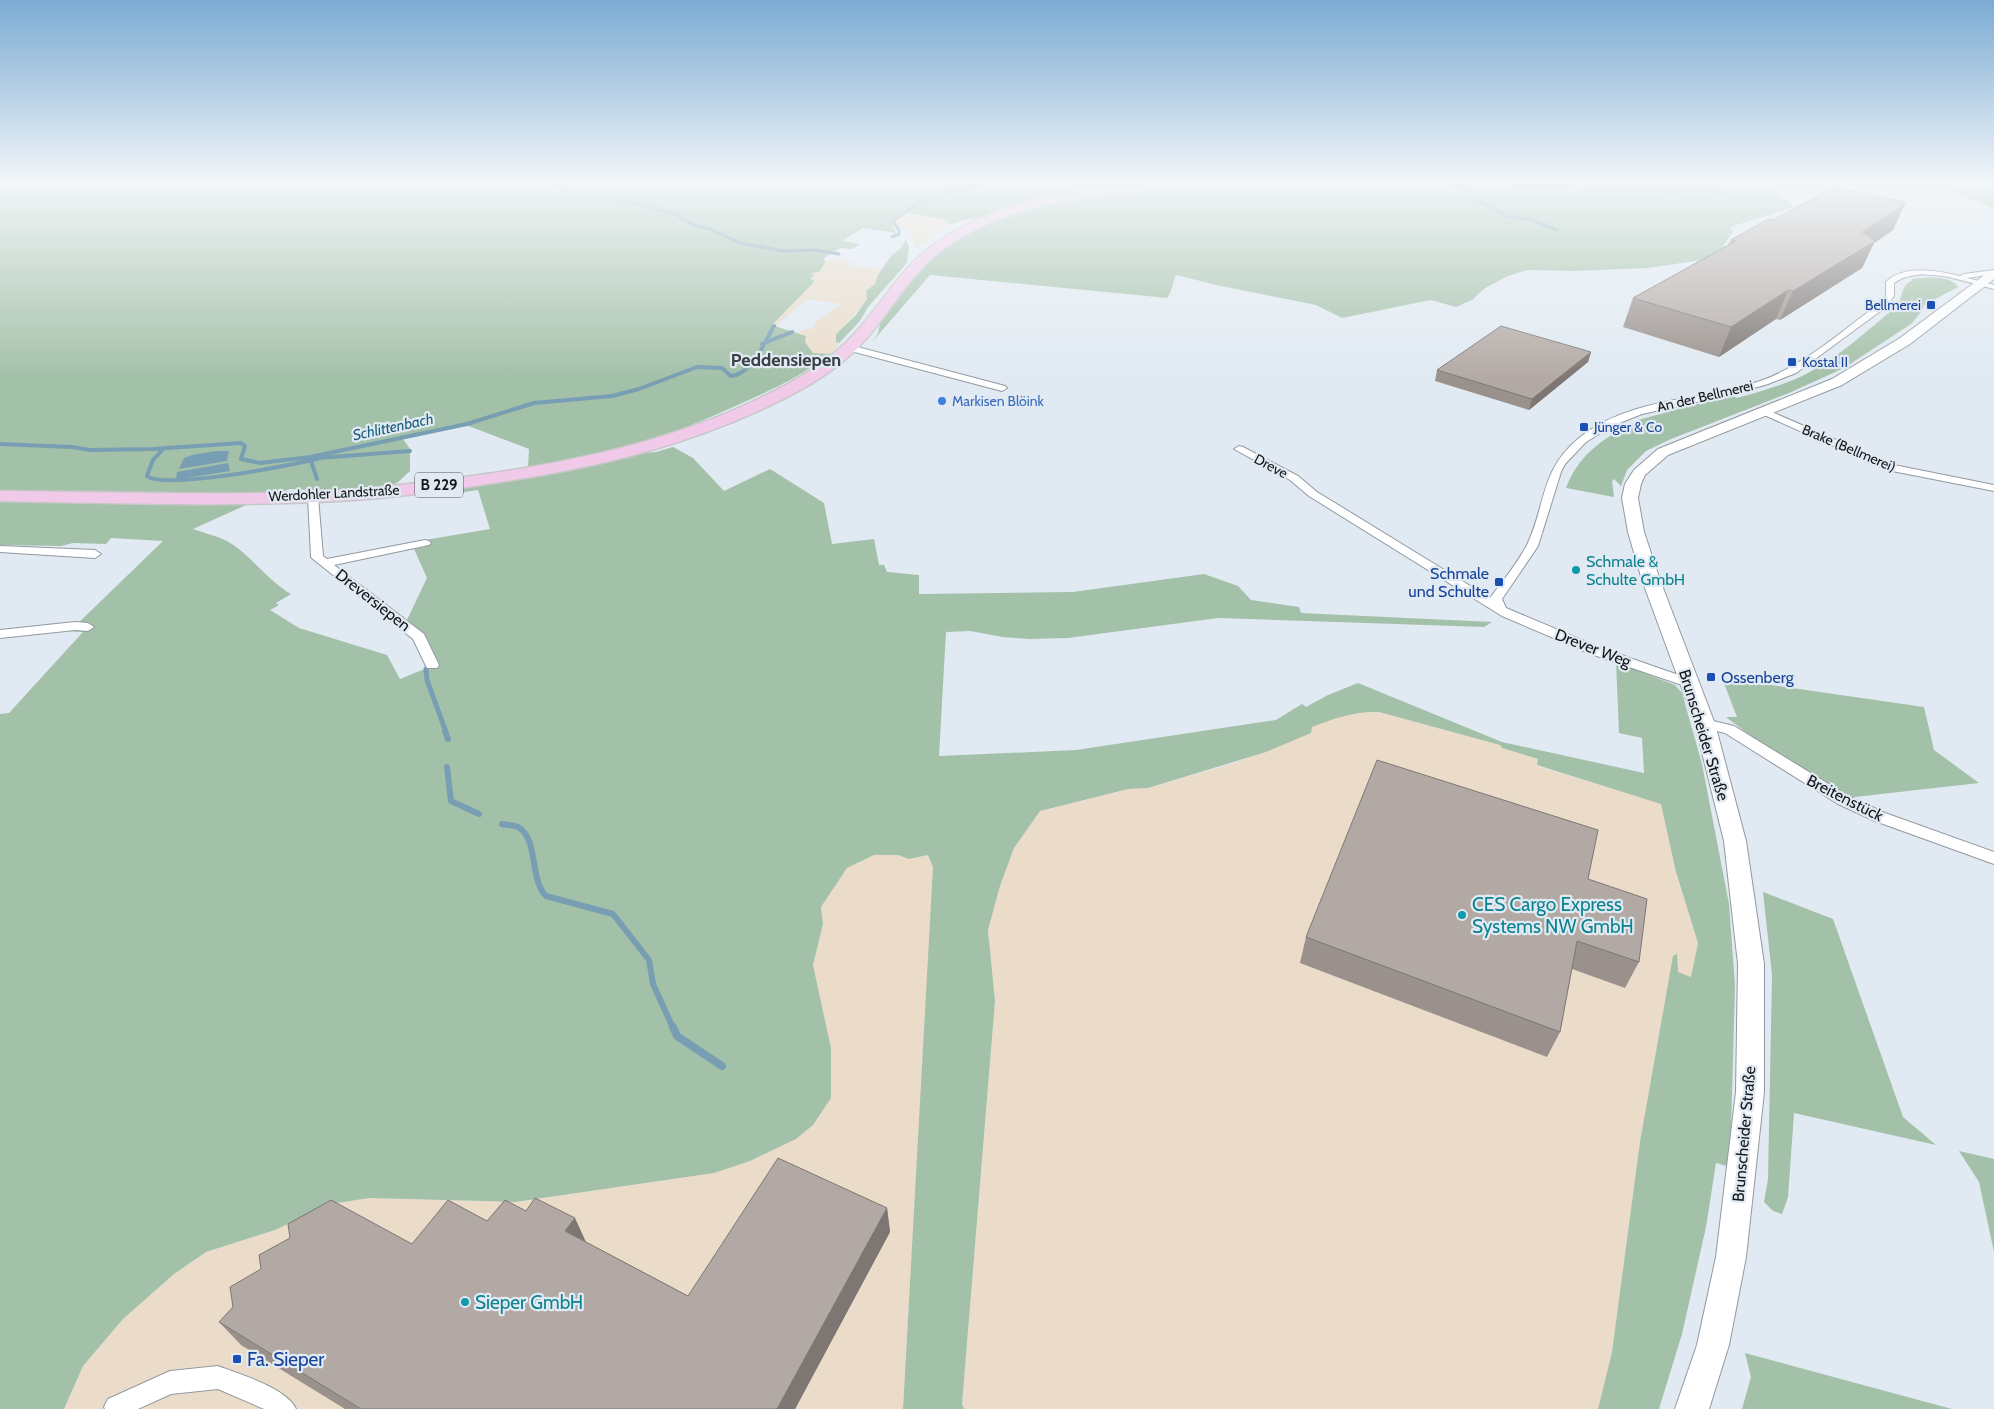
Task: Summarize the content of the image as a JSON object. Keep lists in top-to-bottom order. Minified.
{"streets":{"main road":["B 229","Werdohler Landstraße","Brunscheider Straße"],"street":["An der Bellmerei","Brake (Bellmerei)","Dreve","Dreversiepen","Drever Weg","Breitenstück"]},"crossings":[["An der Bellmerei","Dreve"],["An der Bellmerei","Drever Weg"],["An der Bellmerei","Brunscheider Straße"],["Brake (Bellmerei)","Brunscheider Straße"],["Dreve","Drever Weg"],["Werdohler Landstraße","Dreversiepen"],["Drever Weg","Brunscheider Straße"],["Brunscheider Straße","Breitenstück"]],"districts":["Peddensiepen"],"water":["Schlittenbach"],"places":{"transit":["Bellmerei","Kostal II","Jünger & Co","Schmale und Schulte","Ossenberg","Fa. Sieper"],"other":["Markisen Blöink","Schmale & Schulte GmbH","CES Cargo Express Systems NW GmbH","Sieper GmbH"]}}
